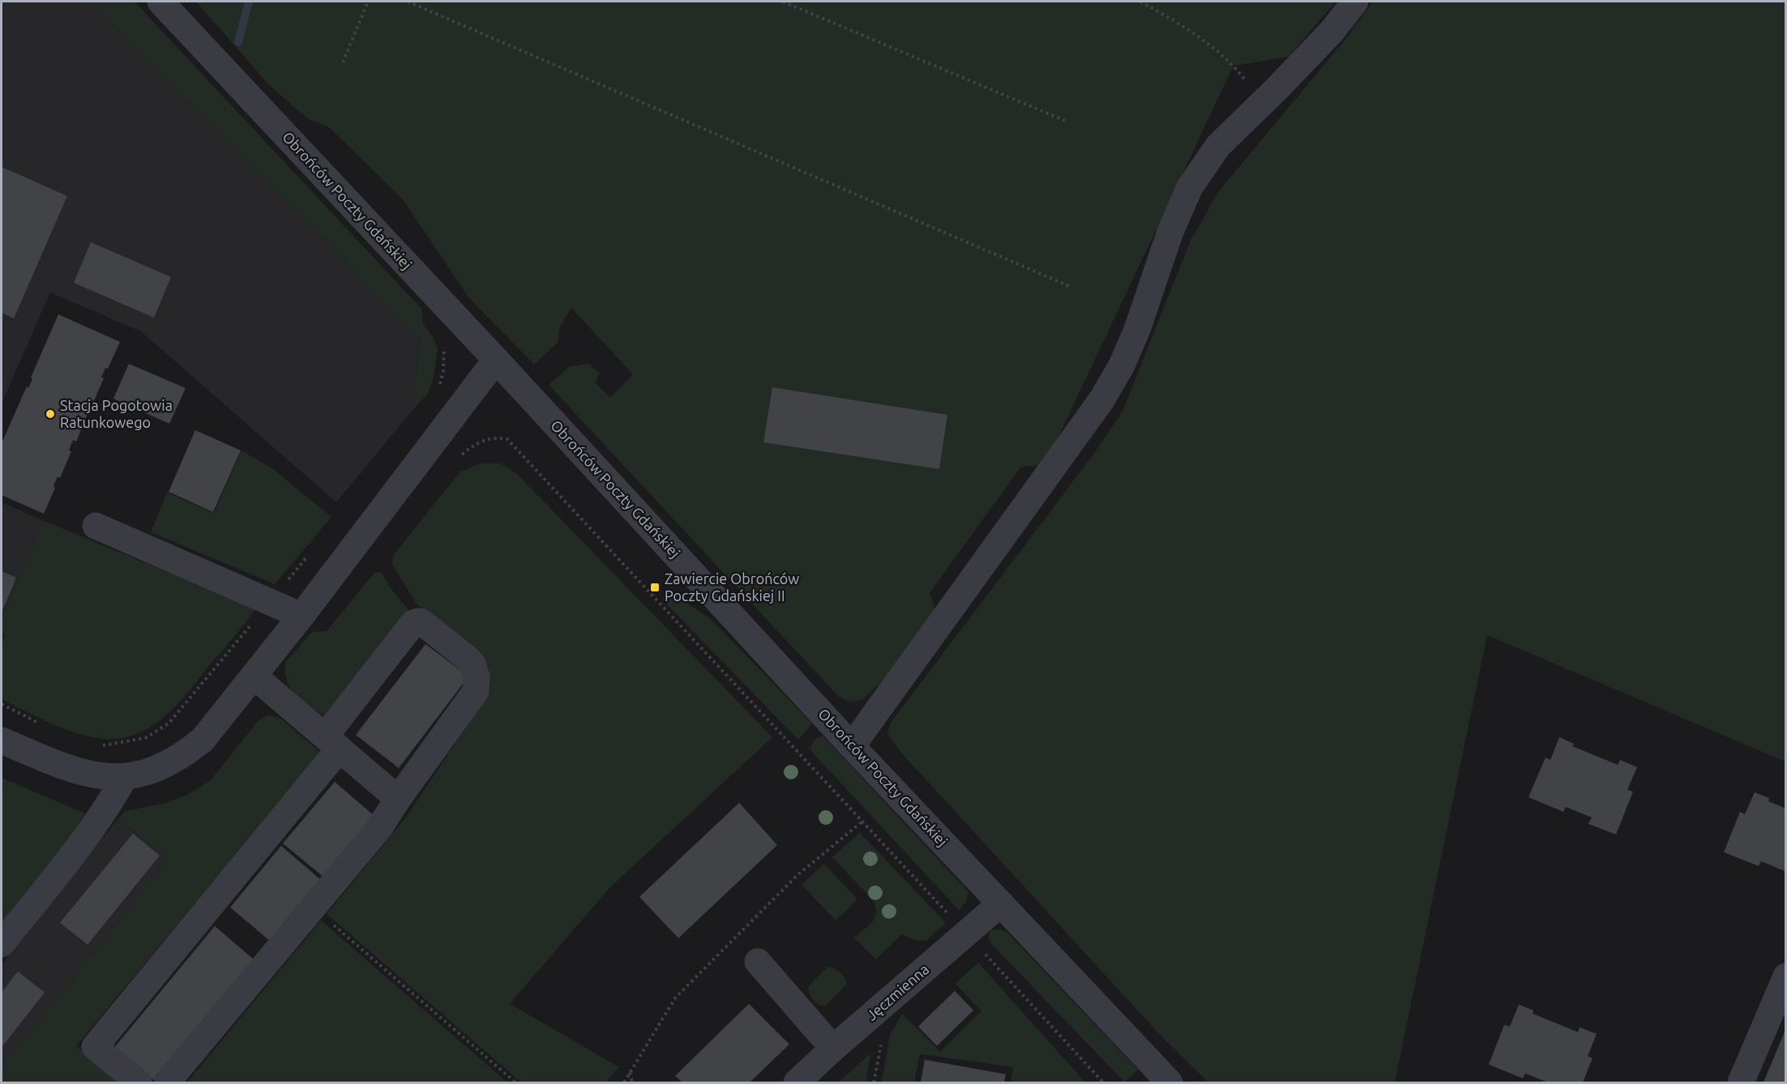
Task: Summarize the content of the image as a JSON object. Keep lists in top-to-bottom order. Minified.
{"streets":{"street":["Obrońców Poczty Gdańskiej","Jęczmienna"]},"crossings":[["Obrońców Poczty Gdańskiej","Jęczmienna"]],"places":{"other":["Stacja Pogotowia Ratunkowego"],"transit":["Zawiercie Obrońców Poczty Gdańskiej II"]}}
